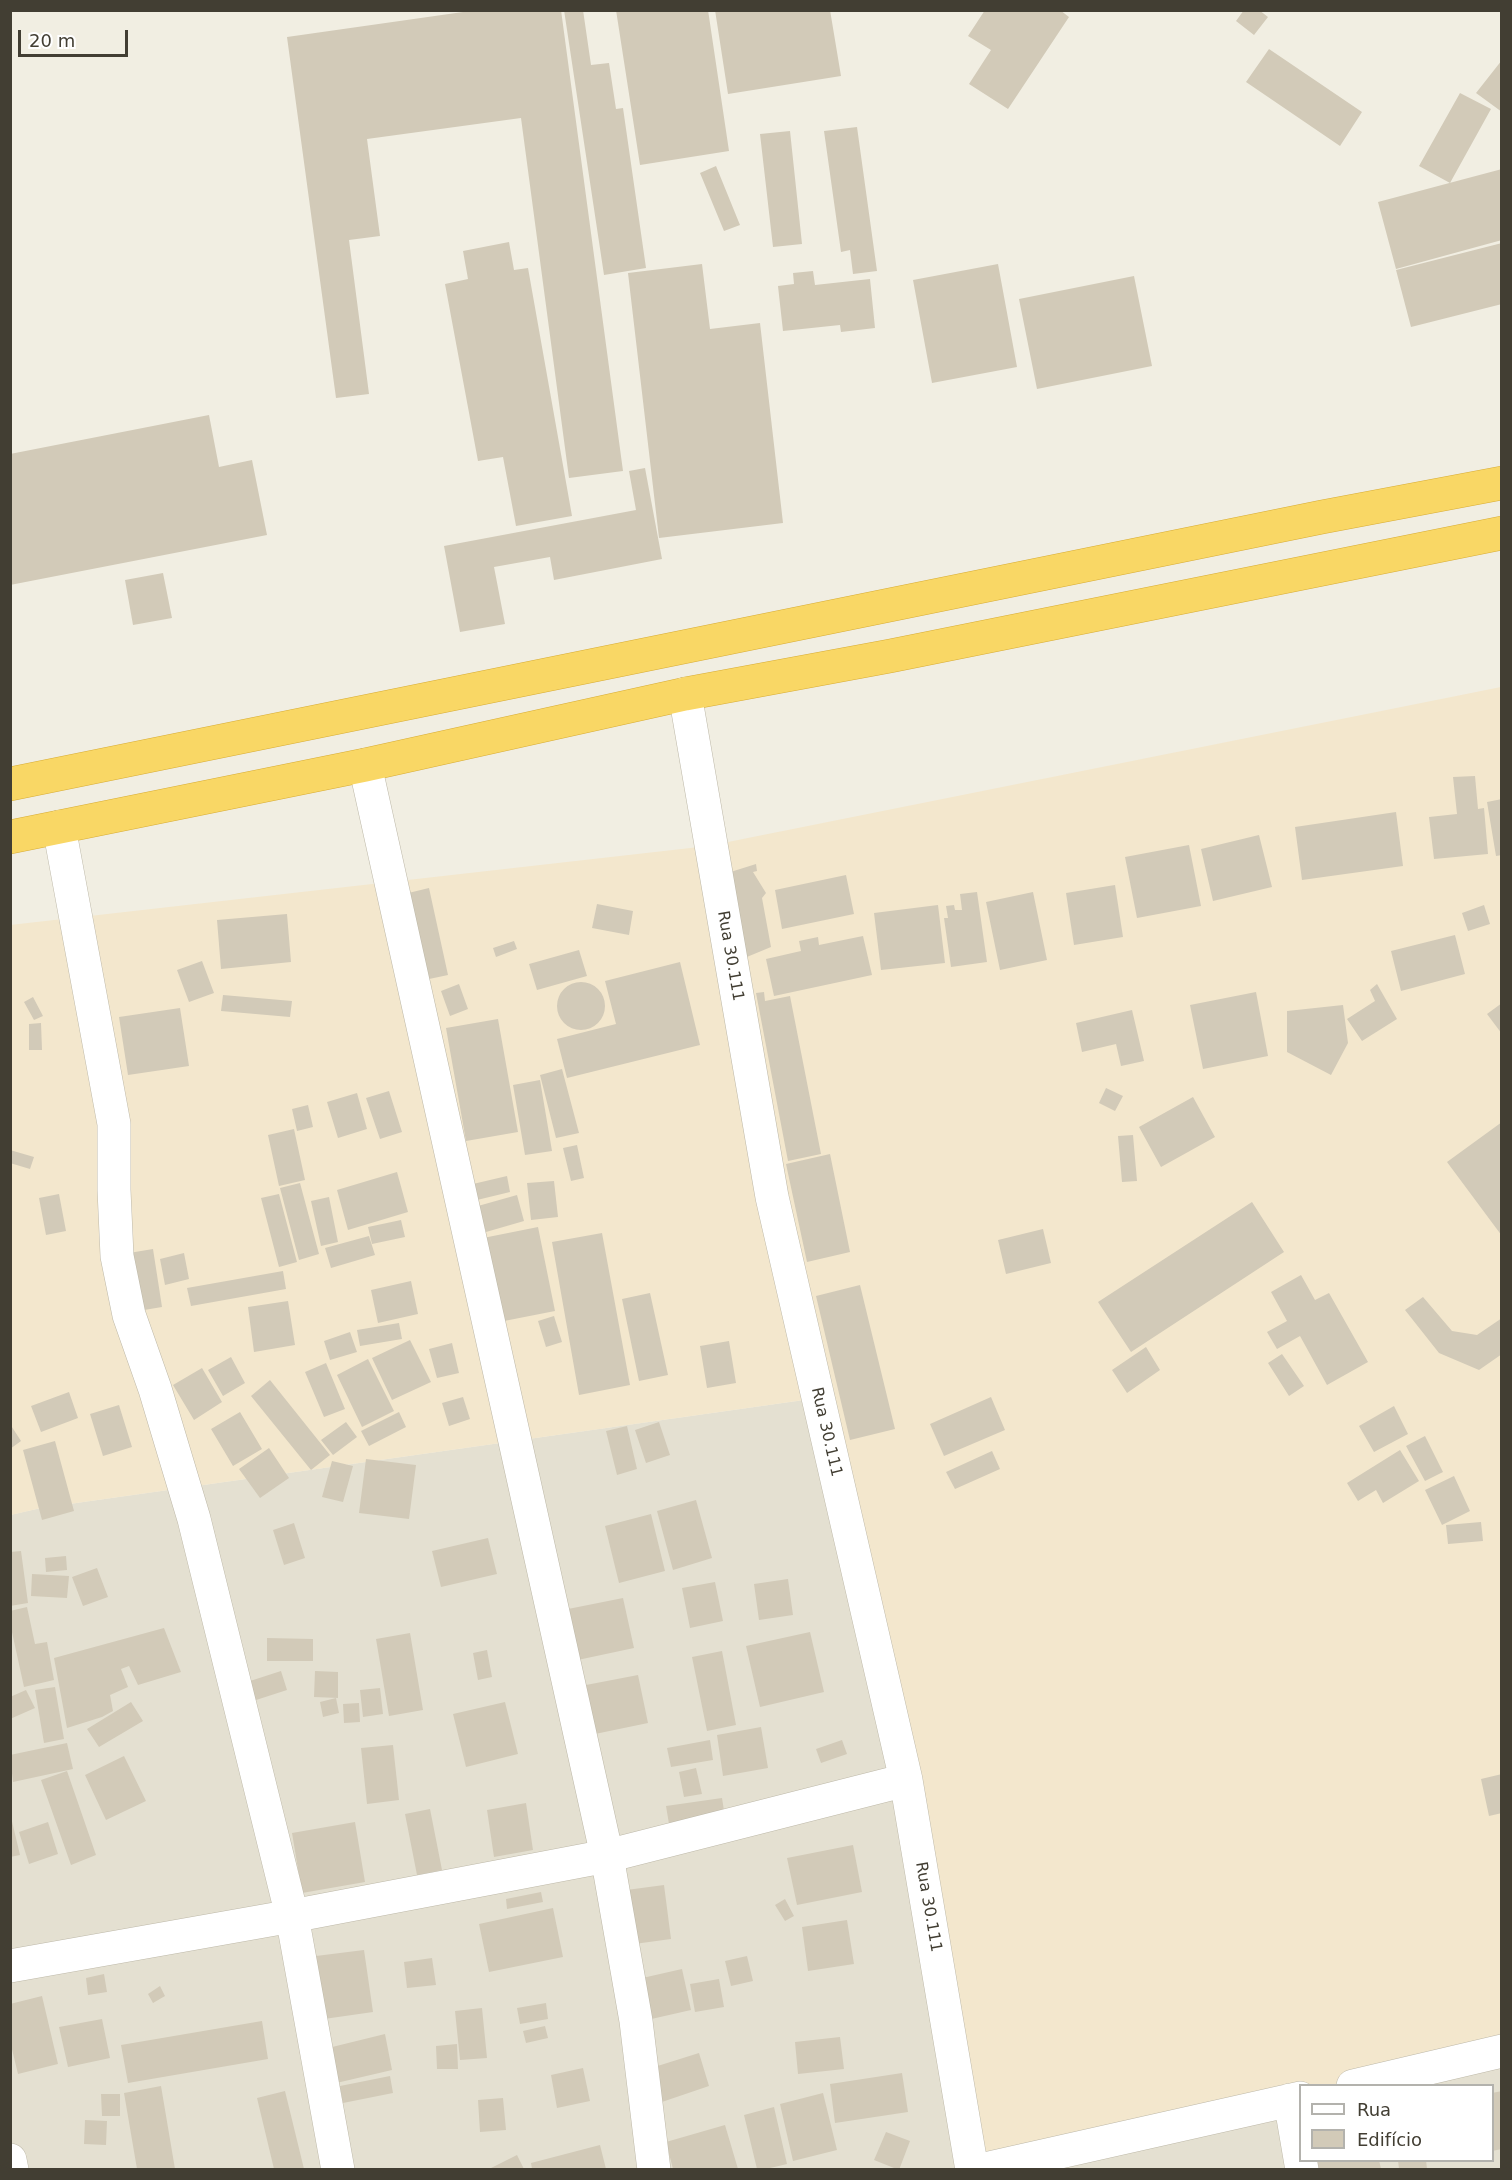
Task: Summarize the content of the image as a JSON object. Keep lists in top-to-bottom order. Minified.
{"streets":{"street":["Rua 30.111"]},"legend":["Rua","Edifício"],"scale_bar":"20 m"}
